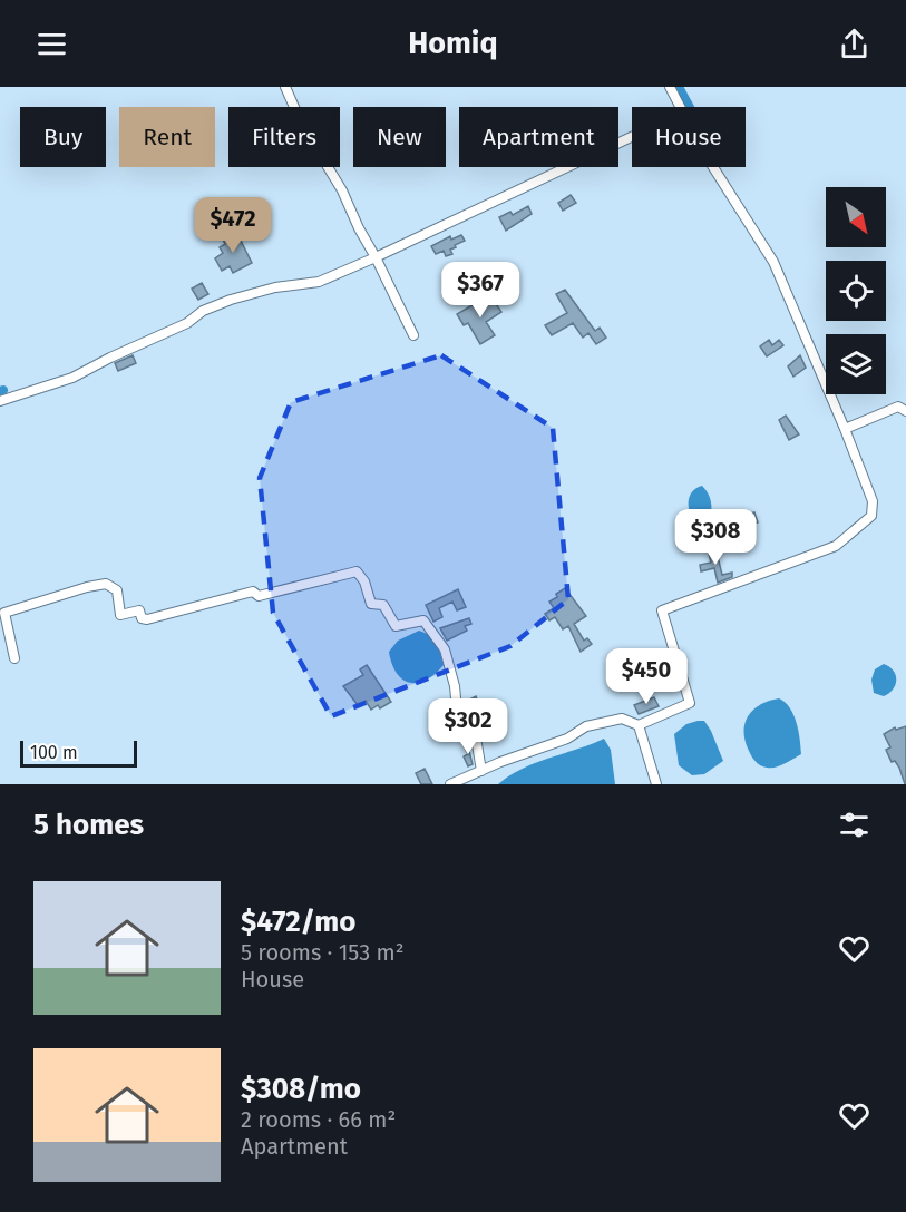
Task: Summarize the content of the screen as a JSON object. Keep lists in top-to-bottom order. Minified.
{"scale_bar":"100 m","north":"bottom right","page":{"header":"Homiq","chip":["Buy","Rent","Filters","New","Apartment","House"],"price":["$472","$367","$308","$450","$302"],"scale":"100 m","heading":"5 homes","list":[{"name":"$472/mo","note":"5 rooms · 153 m² · House"},{"name":"$308/mo","note":"2 rooms · 66 m² · Apartment"}]}}
